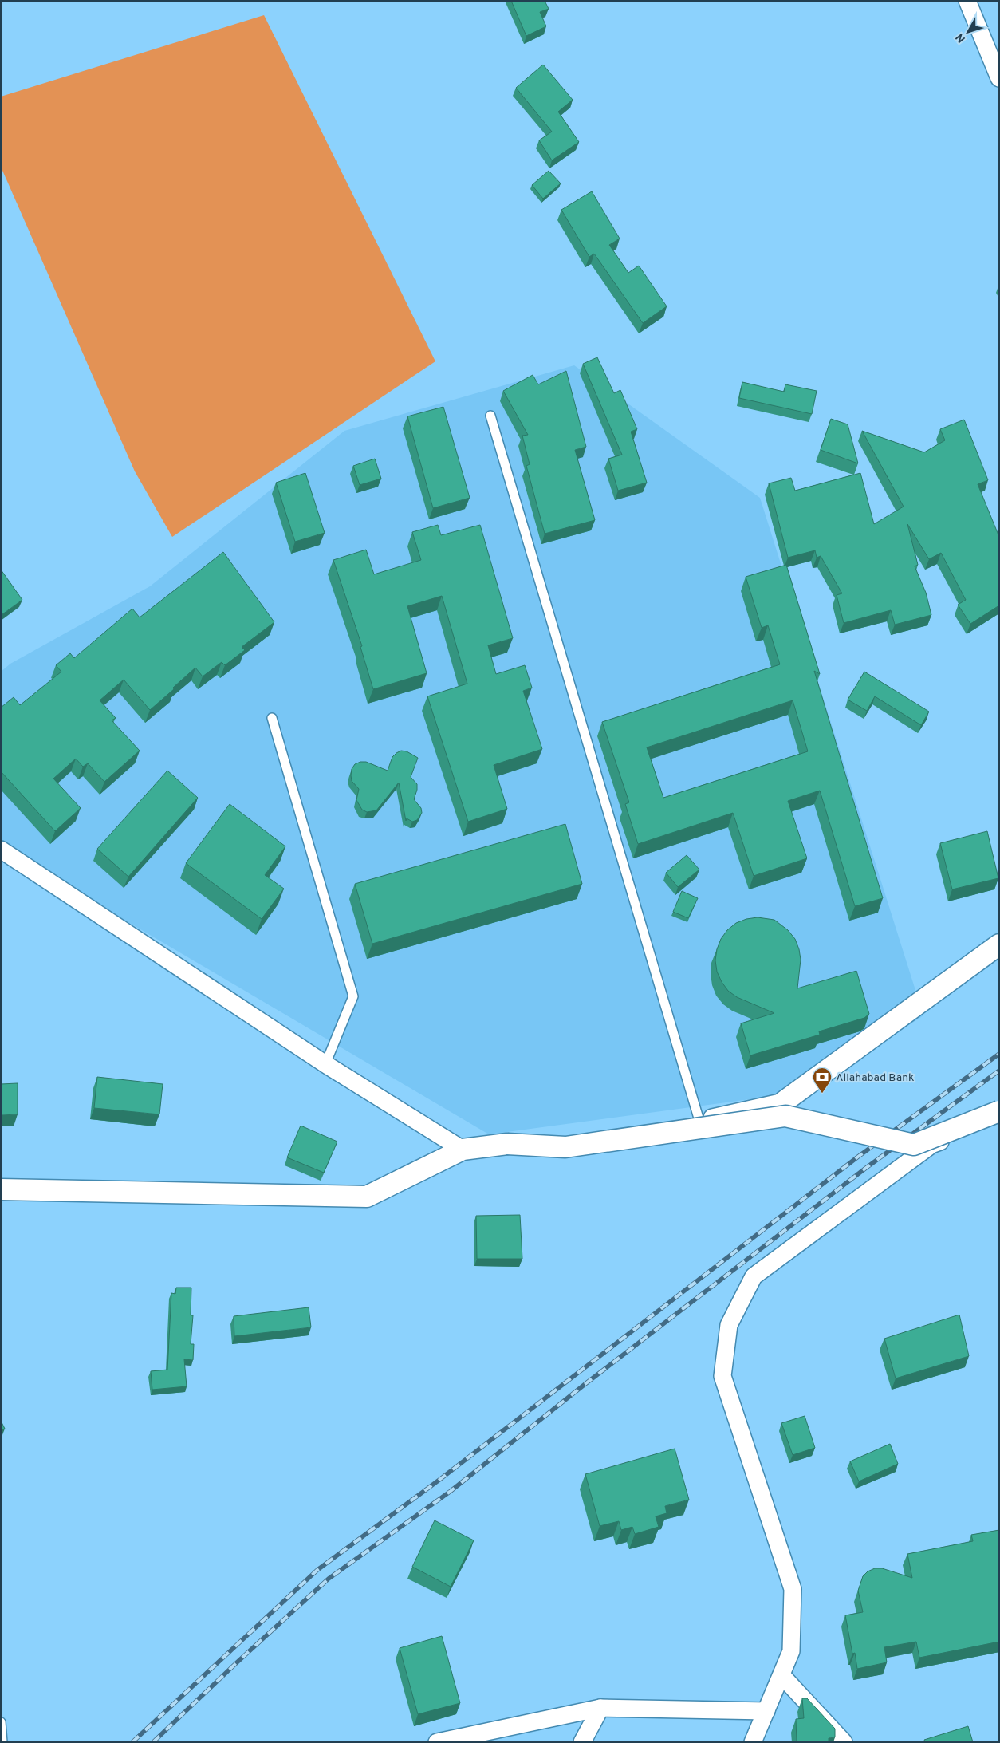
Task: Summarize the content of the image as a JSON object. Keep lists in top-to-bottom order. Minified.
{"places":{"bank":["Allahabad Bank"]},"north":"bottom left"}
